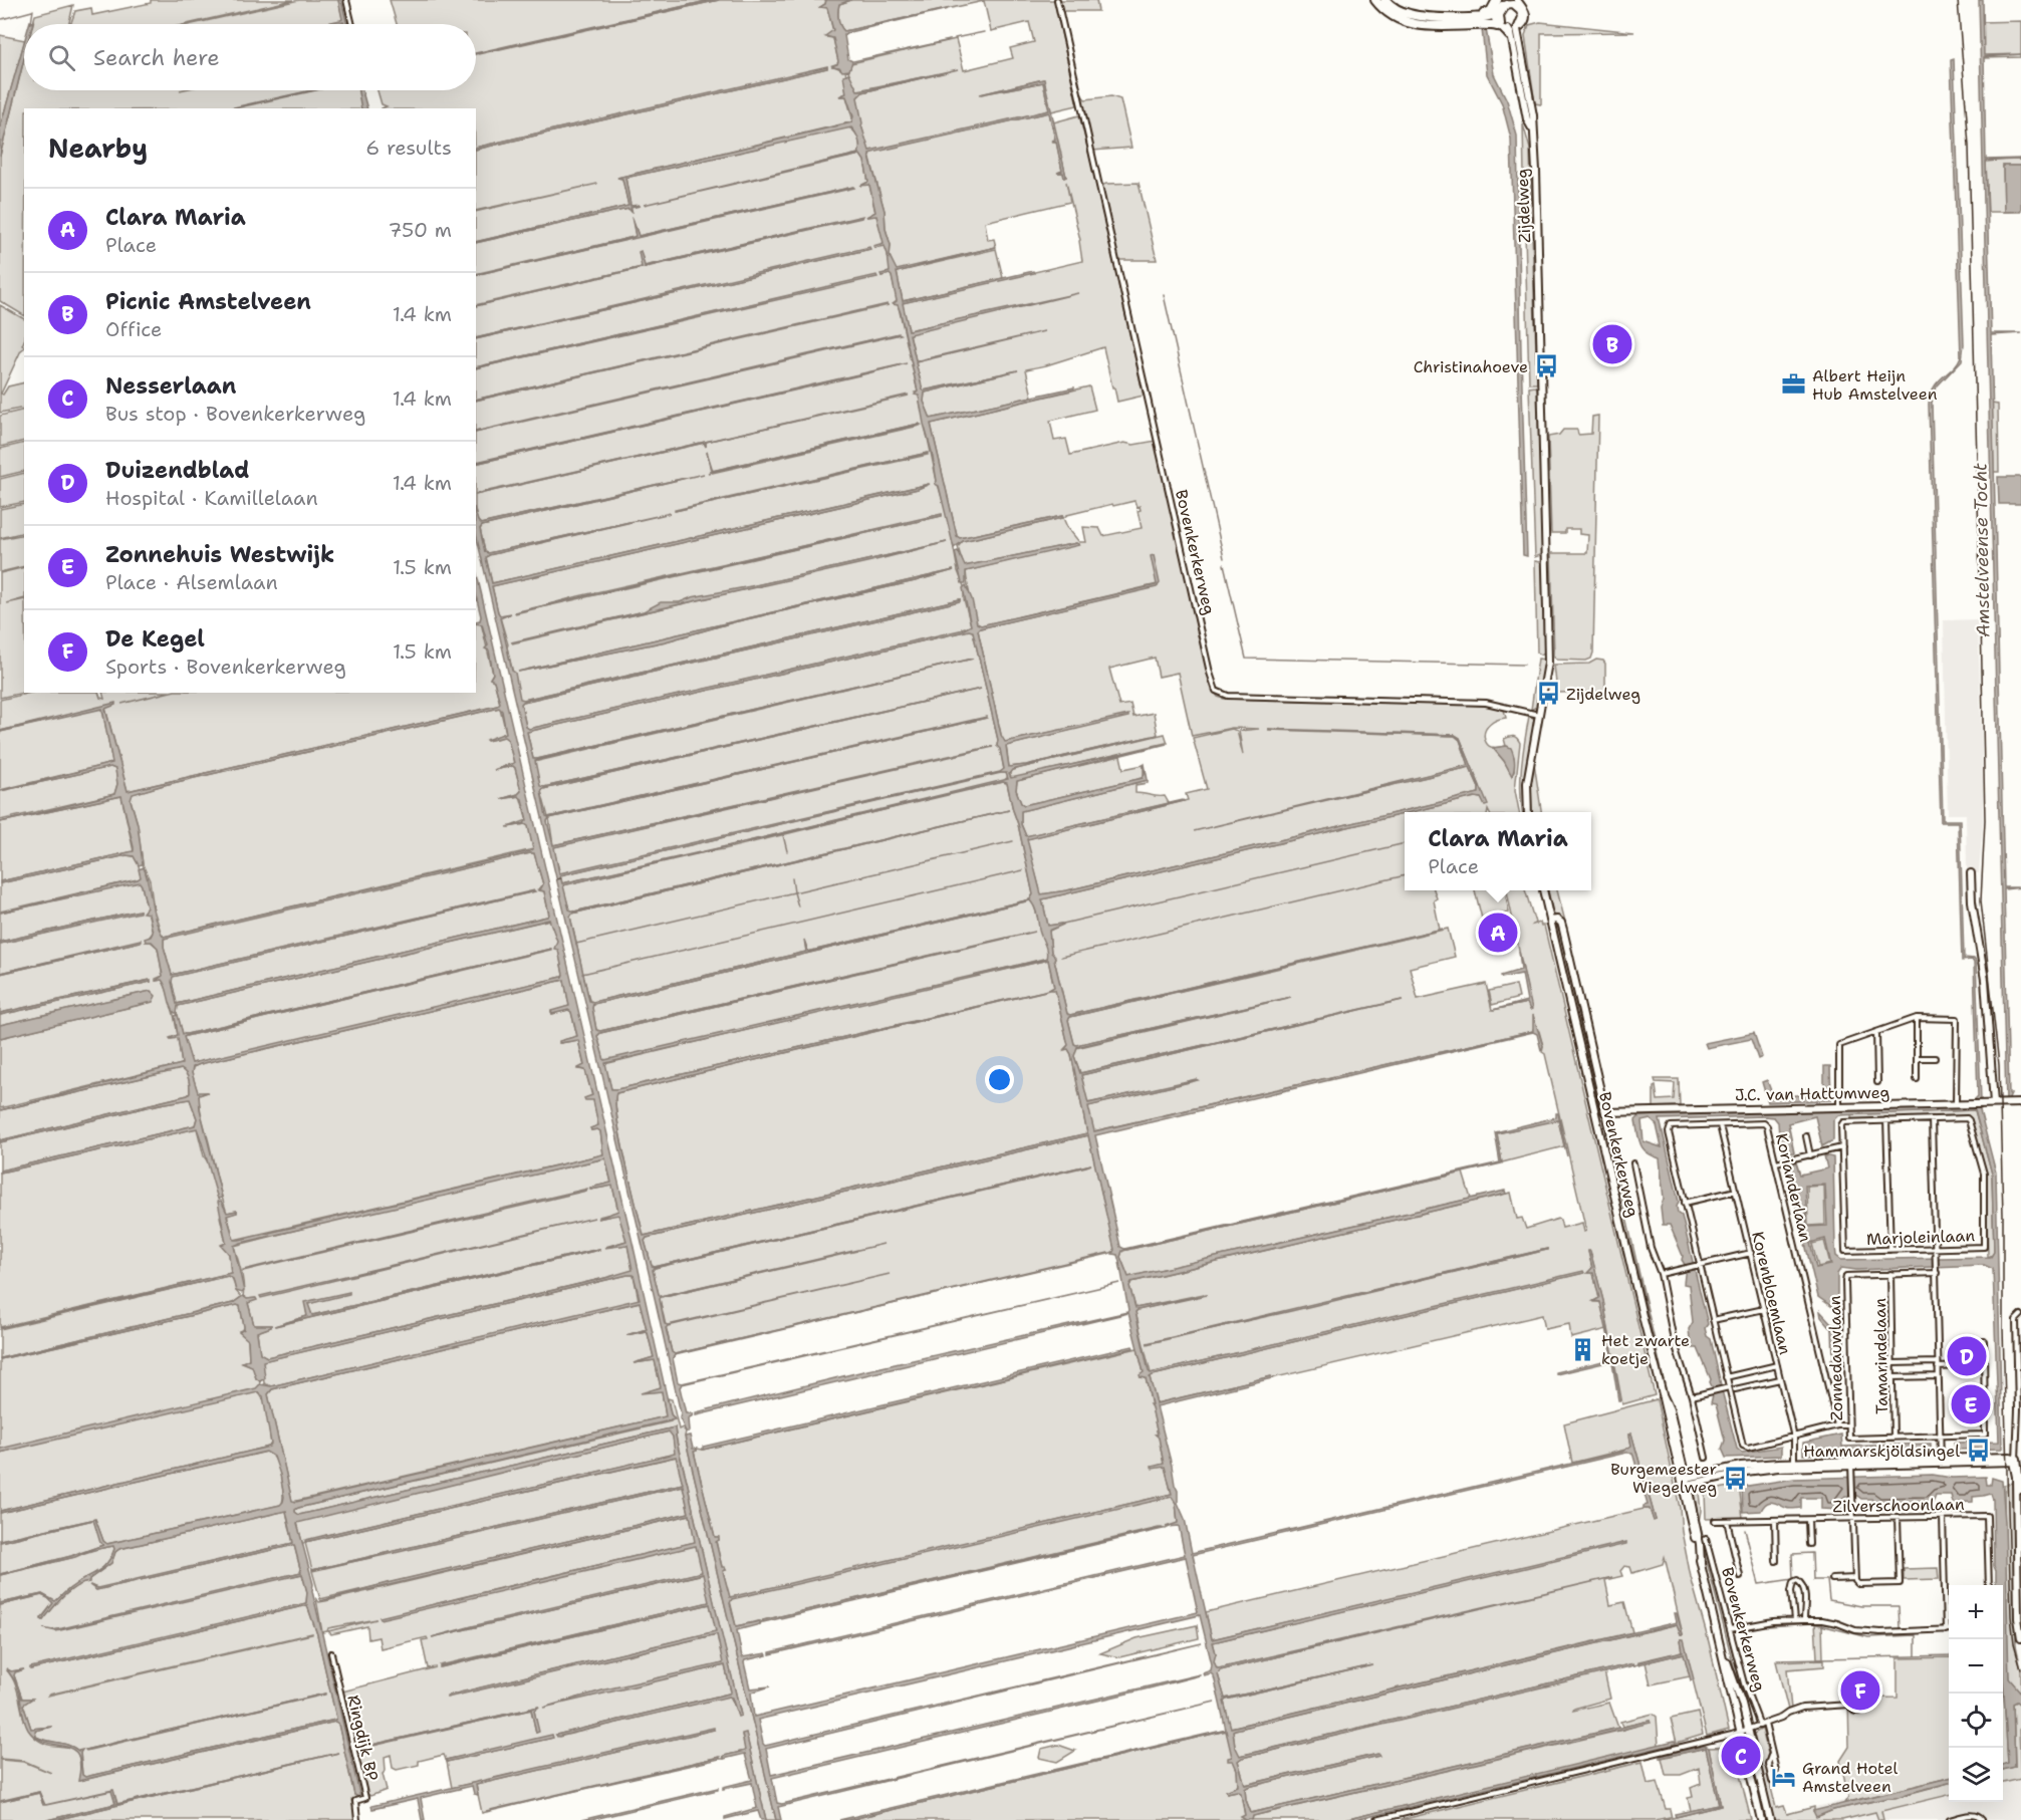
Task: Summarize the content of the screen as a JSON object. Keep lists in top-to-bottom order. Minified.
{"streets":{"main road":["Zijdelweg","Bovenkerkerweg","J.C. van Hattumweg"],"street":["Korianderlaan","Marjoleinlaan","Korenbloemlaan","Tamarindelaan","Zonnedauwlaan","Zilverschoonlaan","Ringdijk BP"]},"crossings":[["Zijdelweg","Bovenkerkerweg"],["Bovenkerkerweg","J.C. van Hattumweg"],["Korianderlaan","Korenbloemlaan"],["Korianderlaan","Zonnedauwlaan"],["Tamarindelaan","Zonnedauwlaan"]],"water":["Amstelveense Tocht"],"places":{"bus stop":["Christinahoeve","Zijdelweg","Hammarskjöldsingel","Burgemeester Wiegelweg"],"office":["Albert Heijn Hub Amstelveen"],"building":["Het zwarte koetje"],"hotel":["Grand Hotel Amstelveen"]},"page":{"search":"Search here","heading":["Nearby","6 results"],"list":[{"mark":"A","name":"Clara Maria","note":"Place","value":"750 m"},{"mark":"B","name":"Picnic Amstelveen","note":"Office","value":"1.4 km"},{"mark":"C","name":"Nesserlaan","note":"Bus stop · Bovenkerkerweg","value":"1.4 km"},{"mark":"D","name":"Duizendblad","note":"Hospital · Kamillelaan","value":"1.4 km"},{"mark":"E","name":"Zonnehuis Westwijk","note":"Place · Alsemlaan","value":"1.5 km"},{"mark":"F","name":"De Kegel","note":"Sports · Bovenkerkerweg","value":"1.5 km"}],"pins":["B","A","D","E","F","C"],"popup":["Clara Maria","Place"],"map_buttons":["+","−"]}}
